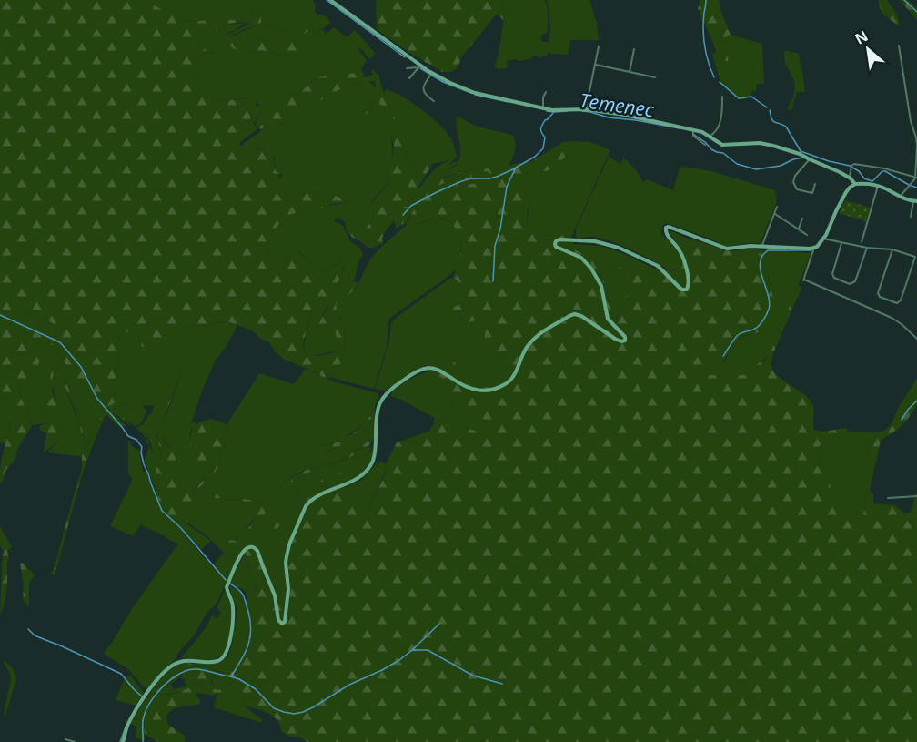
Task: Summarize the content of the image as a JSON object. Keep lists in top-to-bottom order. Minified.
{"water":["Temenec"],"north":"top left"}
